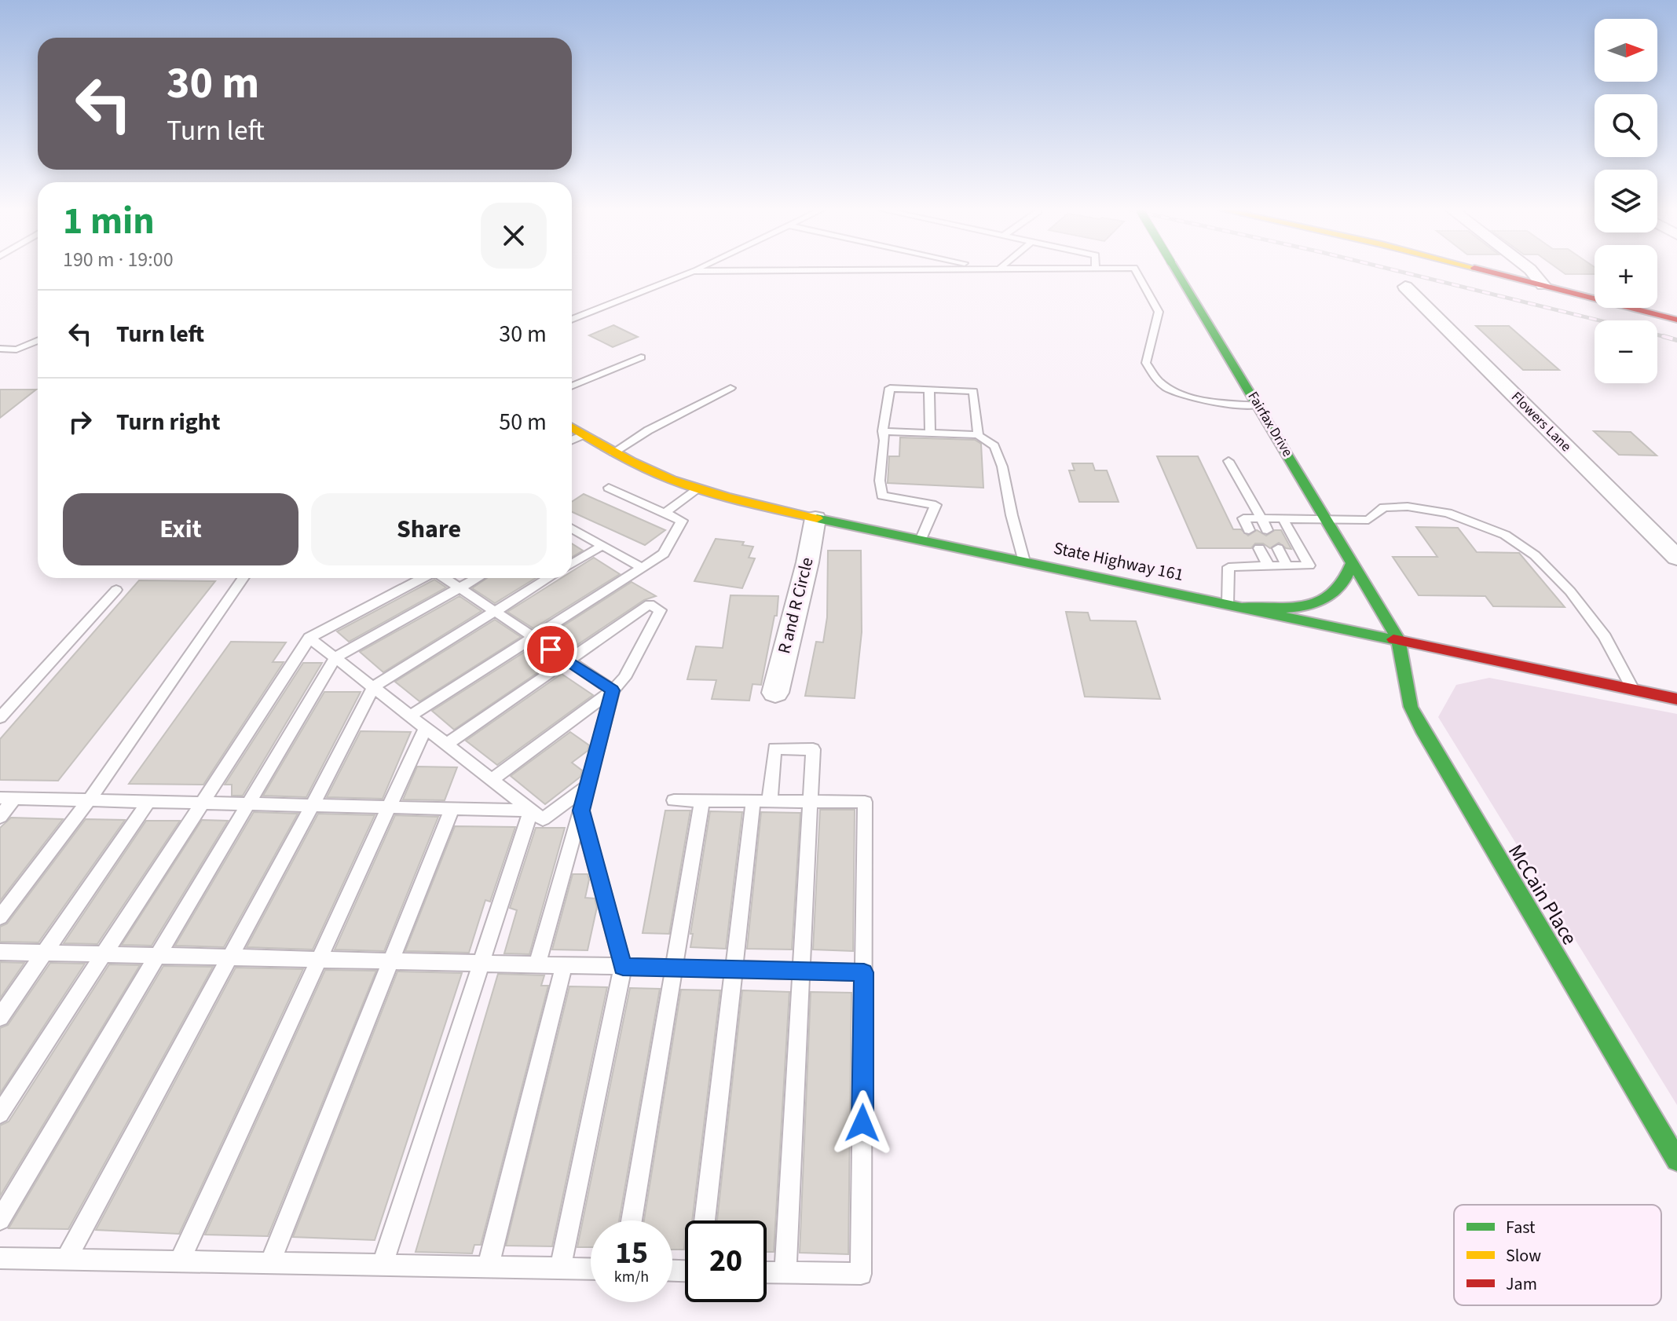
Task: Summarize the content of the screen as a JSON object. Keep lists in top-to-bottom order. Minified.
{"streets":{"main road":["Fairfax Drive","State Highway 161","McCain Place"],"street":["Flowers Lane","R and R Circle"]},"crossings":[["Fairfax Drive","State Highway 161"],["Fairfax Drive","McCain Place"],["State Highway 161","R and R Circle"],["State Highway 161","McCain Place"]],"legend":["Fast","Slow","Jam"],"north":"right","page":{"map_buttons":["+","−"],"turn":["30 m","Turn left"],"heading":["1 min","190 m · 19:00"],"list":[{"name":"Turn left","value":"30 m"},{"name":"Turn right","value":"50 m"}],"buttons":["Exit","Share"],"speed":"15 km/h","limit":"20"}}
